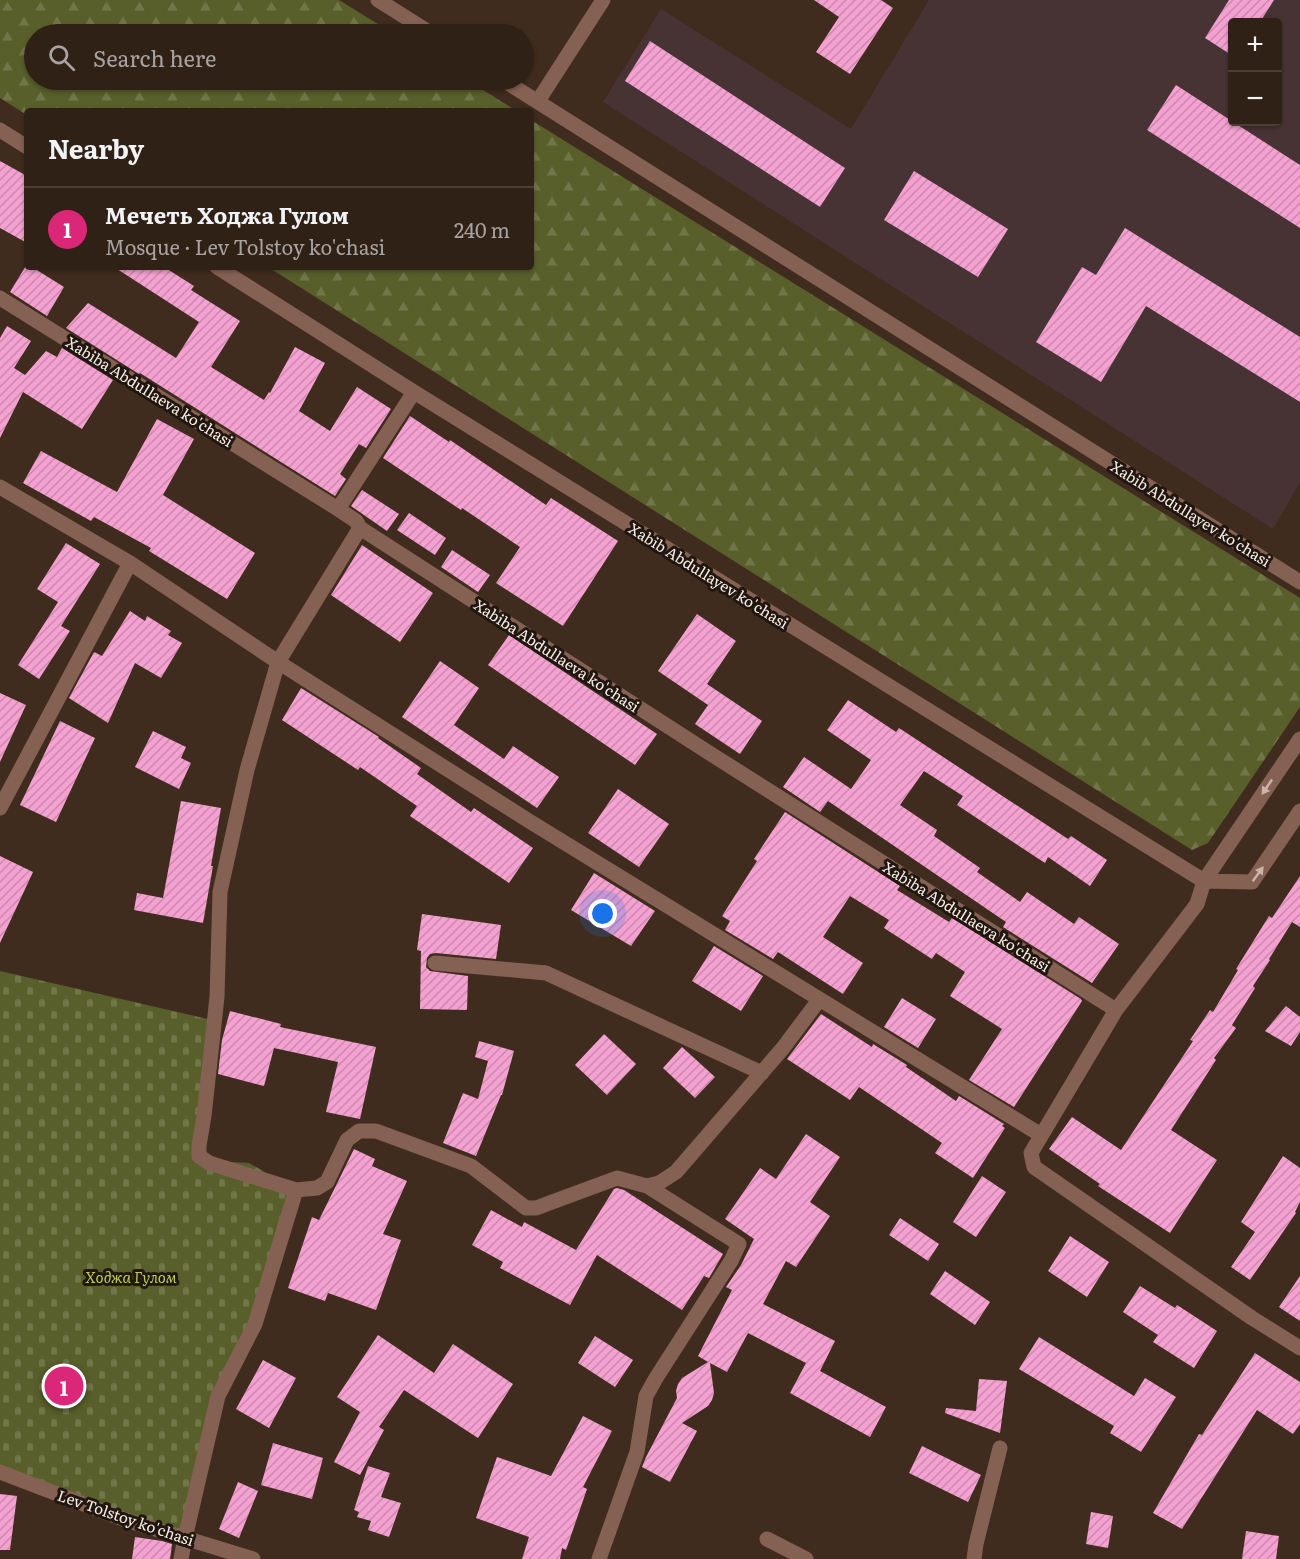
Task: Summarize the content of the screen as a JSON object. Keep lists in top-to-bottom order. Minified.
{"streets":{"street":["Xabiba Abdullaeva ko'chasi","Xabib Abdullayev ko'chasi","Lev Tolstoy ko'chasi"]},"parks":["Ходжа Гулом"],"page":{"map_buttons":["+","−"],"search":"Search here","heading":"Nearby","list":[{"mark":"1","name":"Мечеть Ходжа Гулом","note":"Mosque · Lev Tolstoy ko'chasi","value":"240 m"}],"pins":"1"}}
